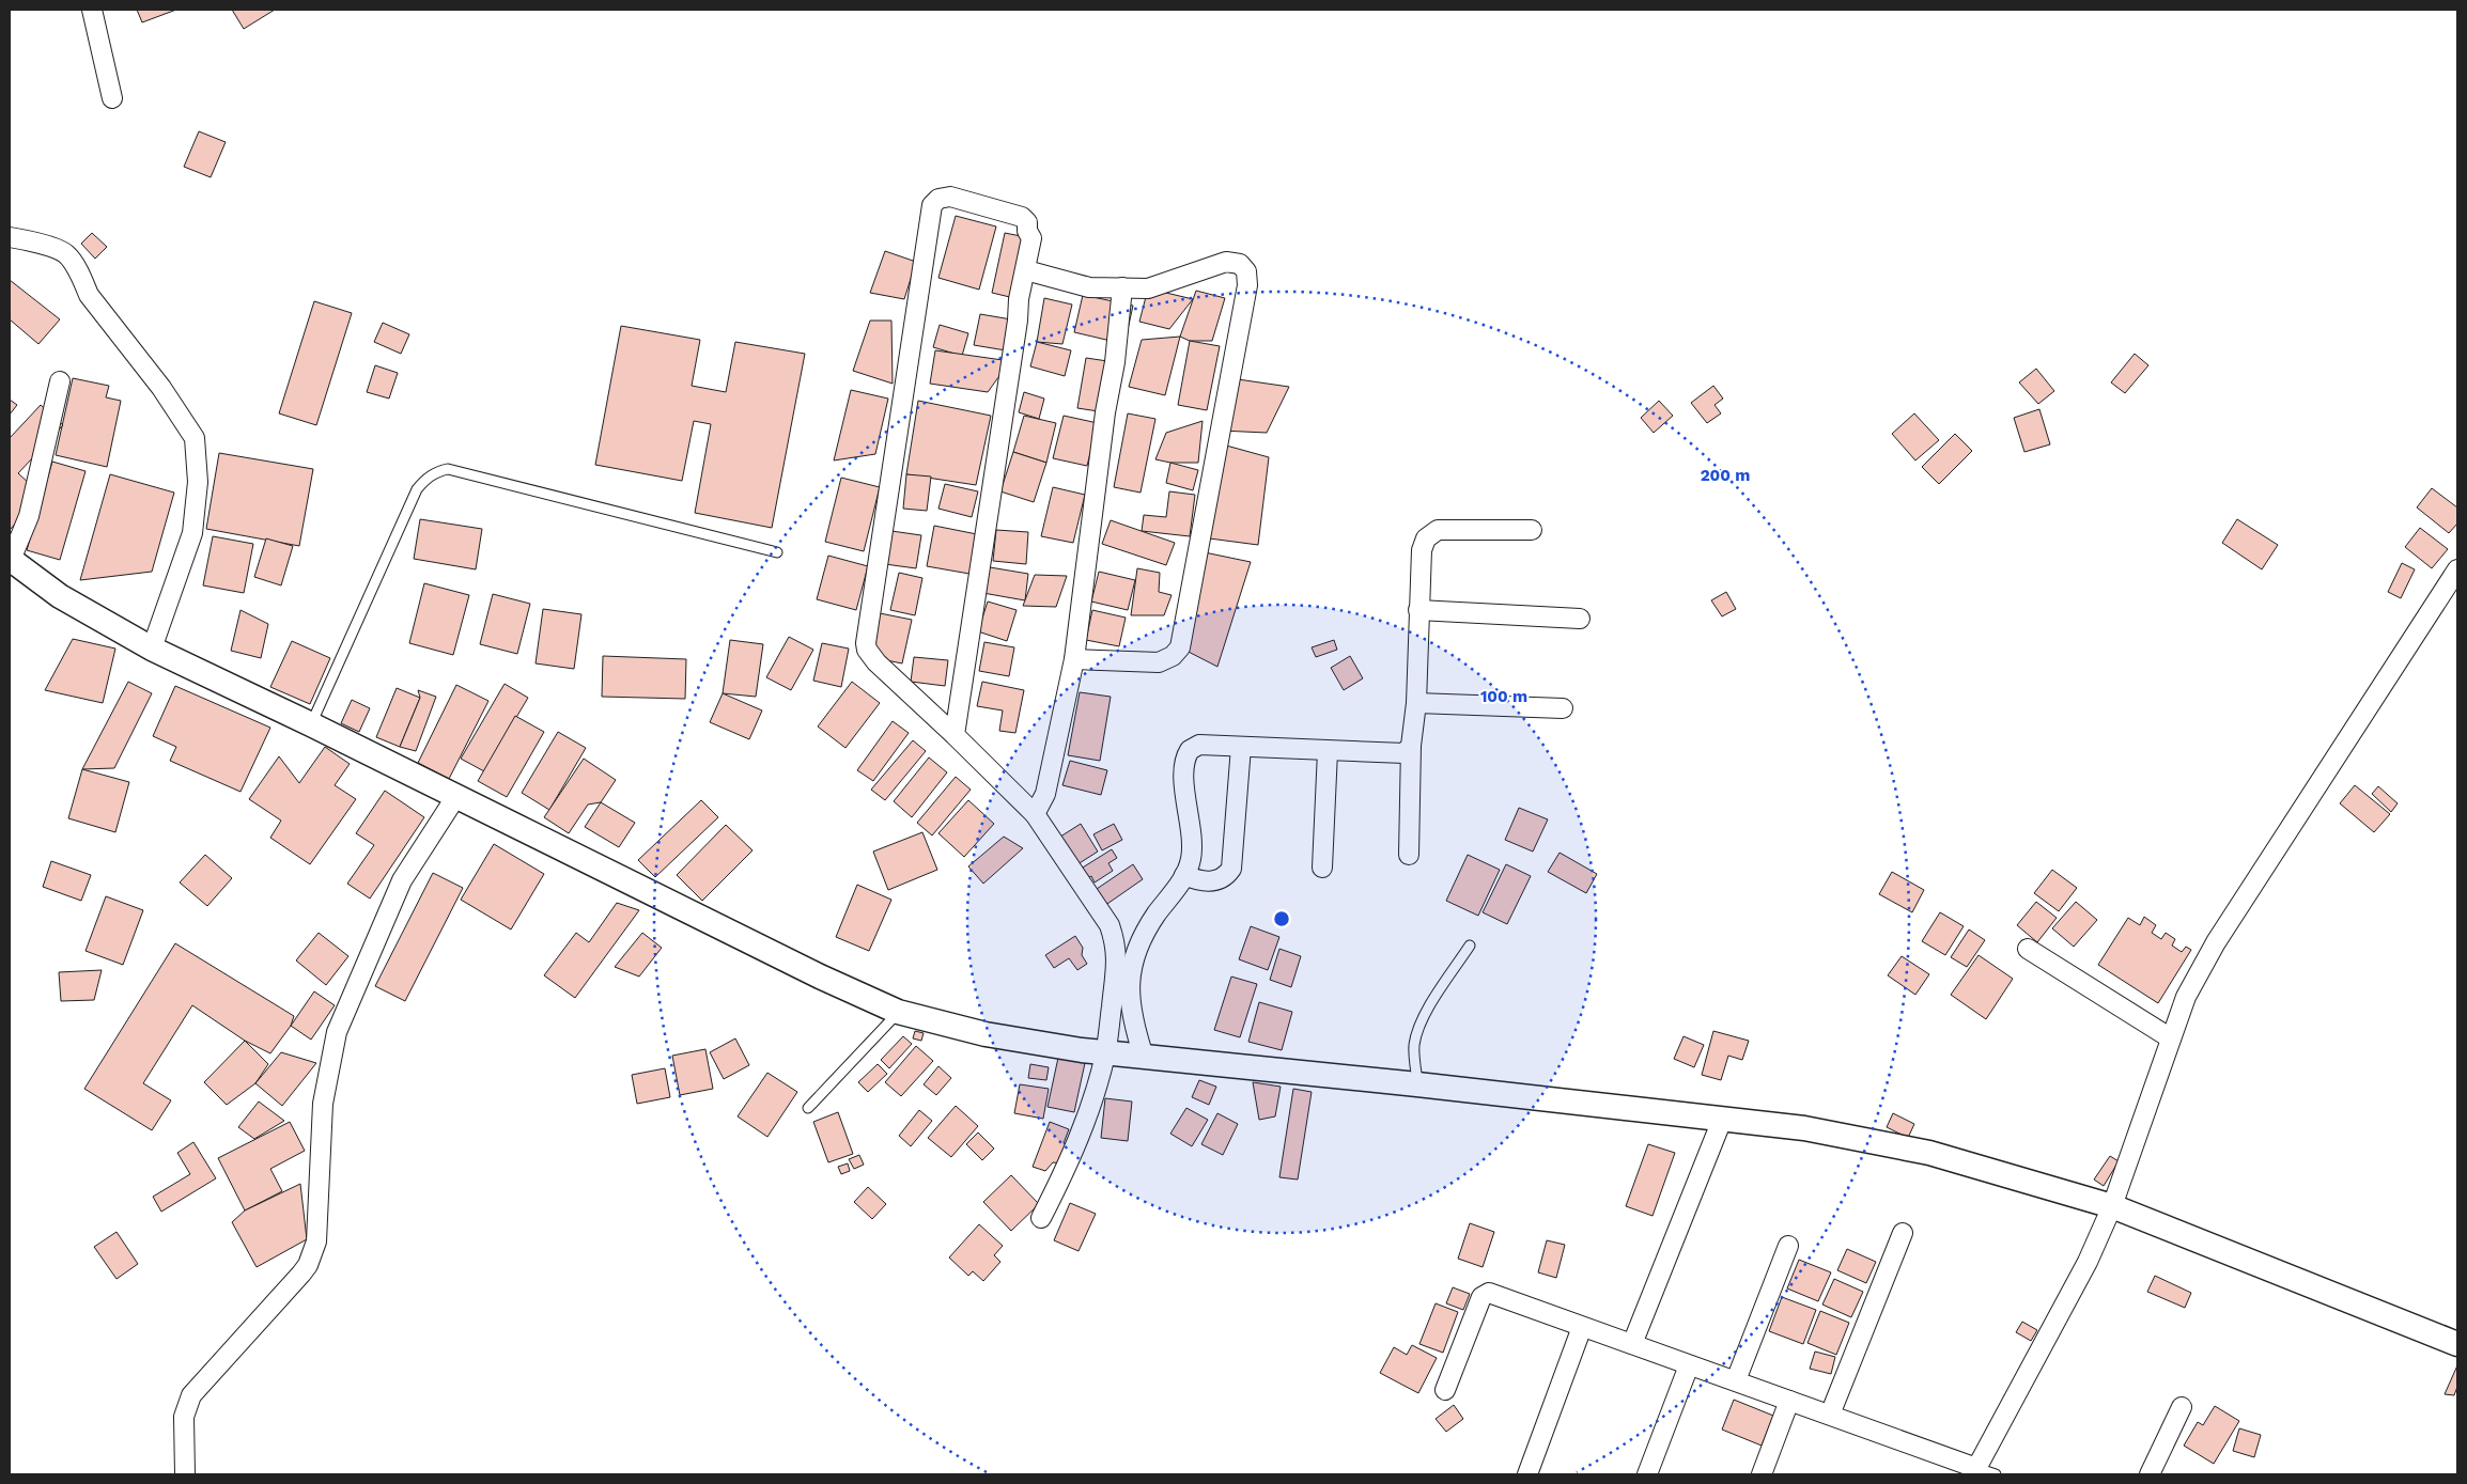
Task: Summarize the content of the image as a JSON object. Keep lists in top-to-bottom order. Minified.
{"rings":["200 m","100 m"]}
